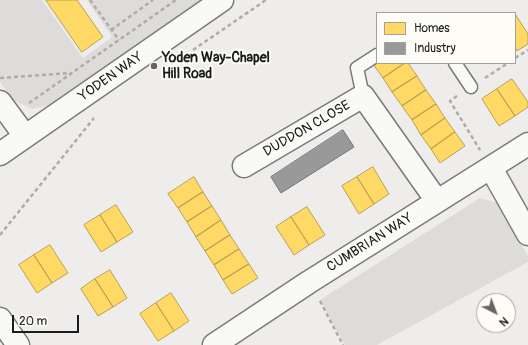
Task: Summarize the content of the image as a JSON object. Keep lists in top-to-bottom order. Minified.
{"streets":{"street":["YODEN WAY","DUDDON CLOSE","CUMBRIAN WAY"]},"crossings":[["DUDDON CLOSE","CUMBRIAN WAY"]],"places":["Yoden Way-Chapel Hill Road"],"legend":["Homes","Industry"],"scale_bar":"20 m","north":"bottom right"}
